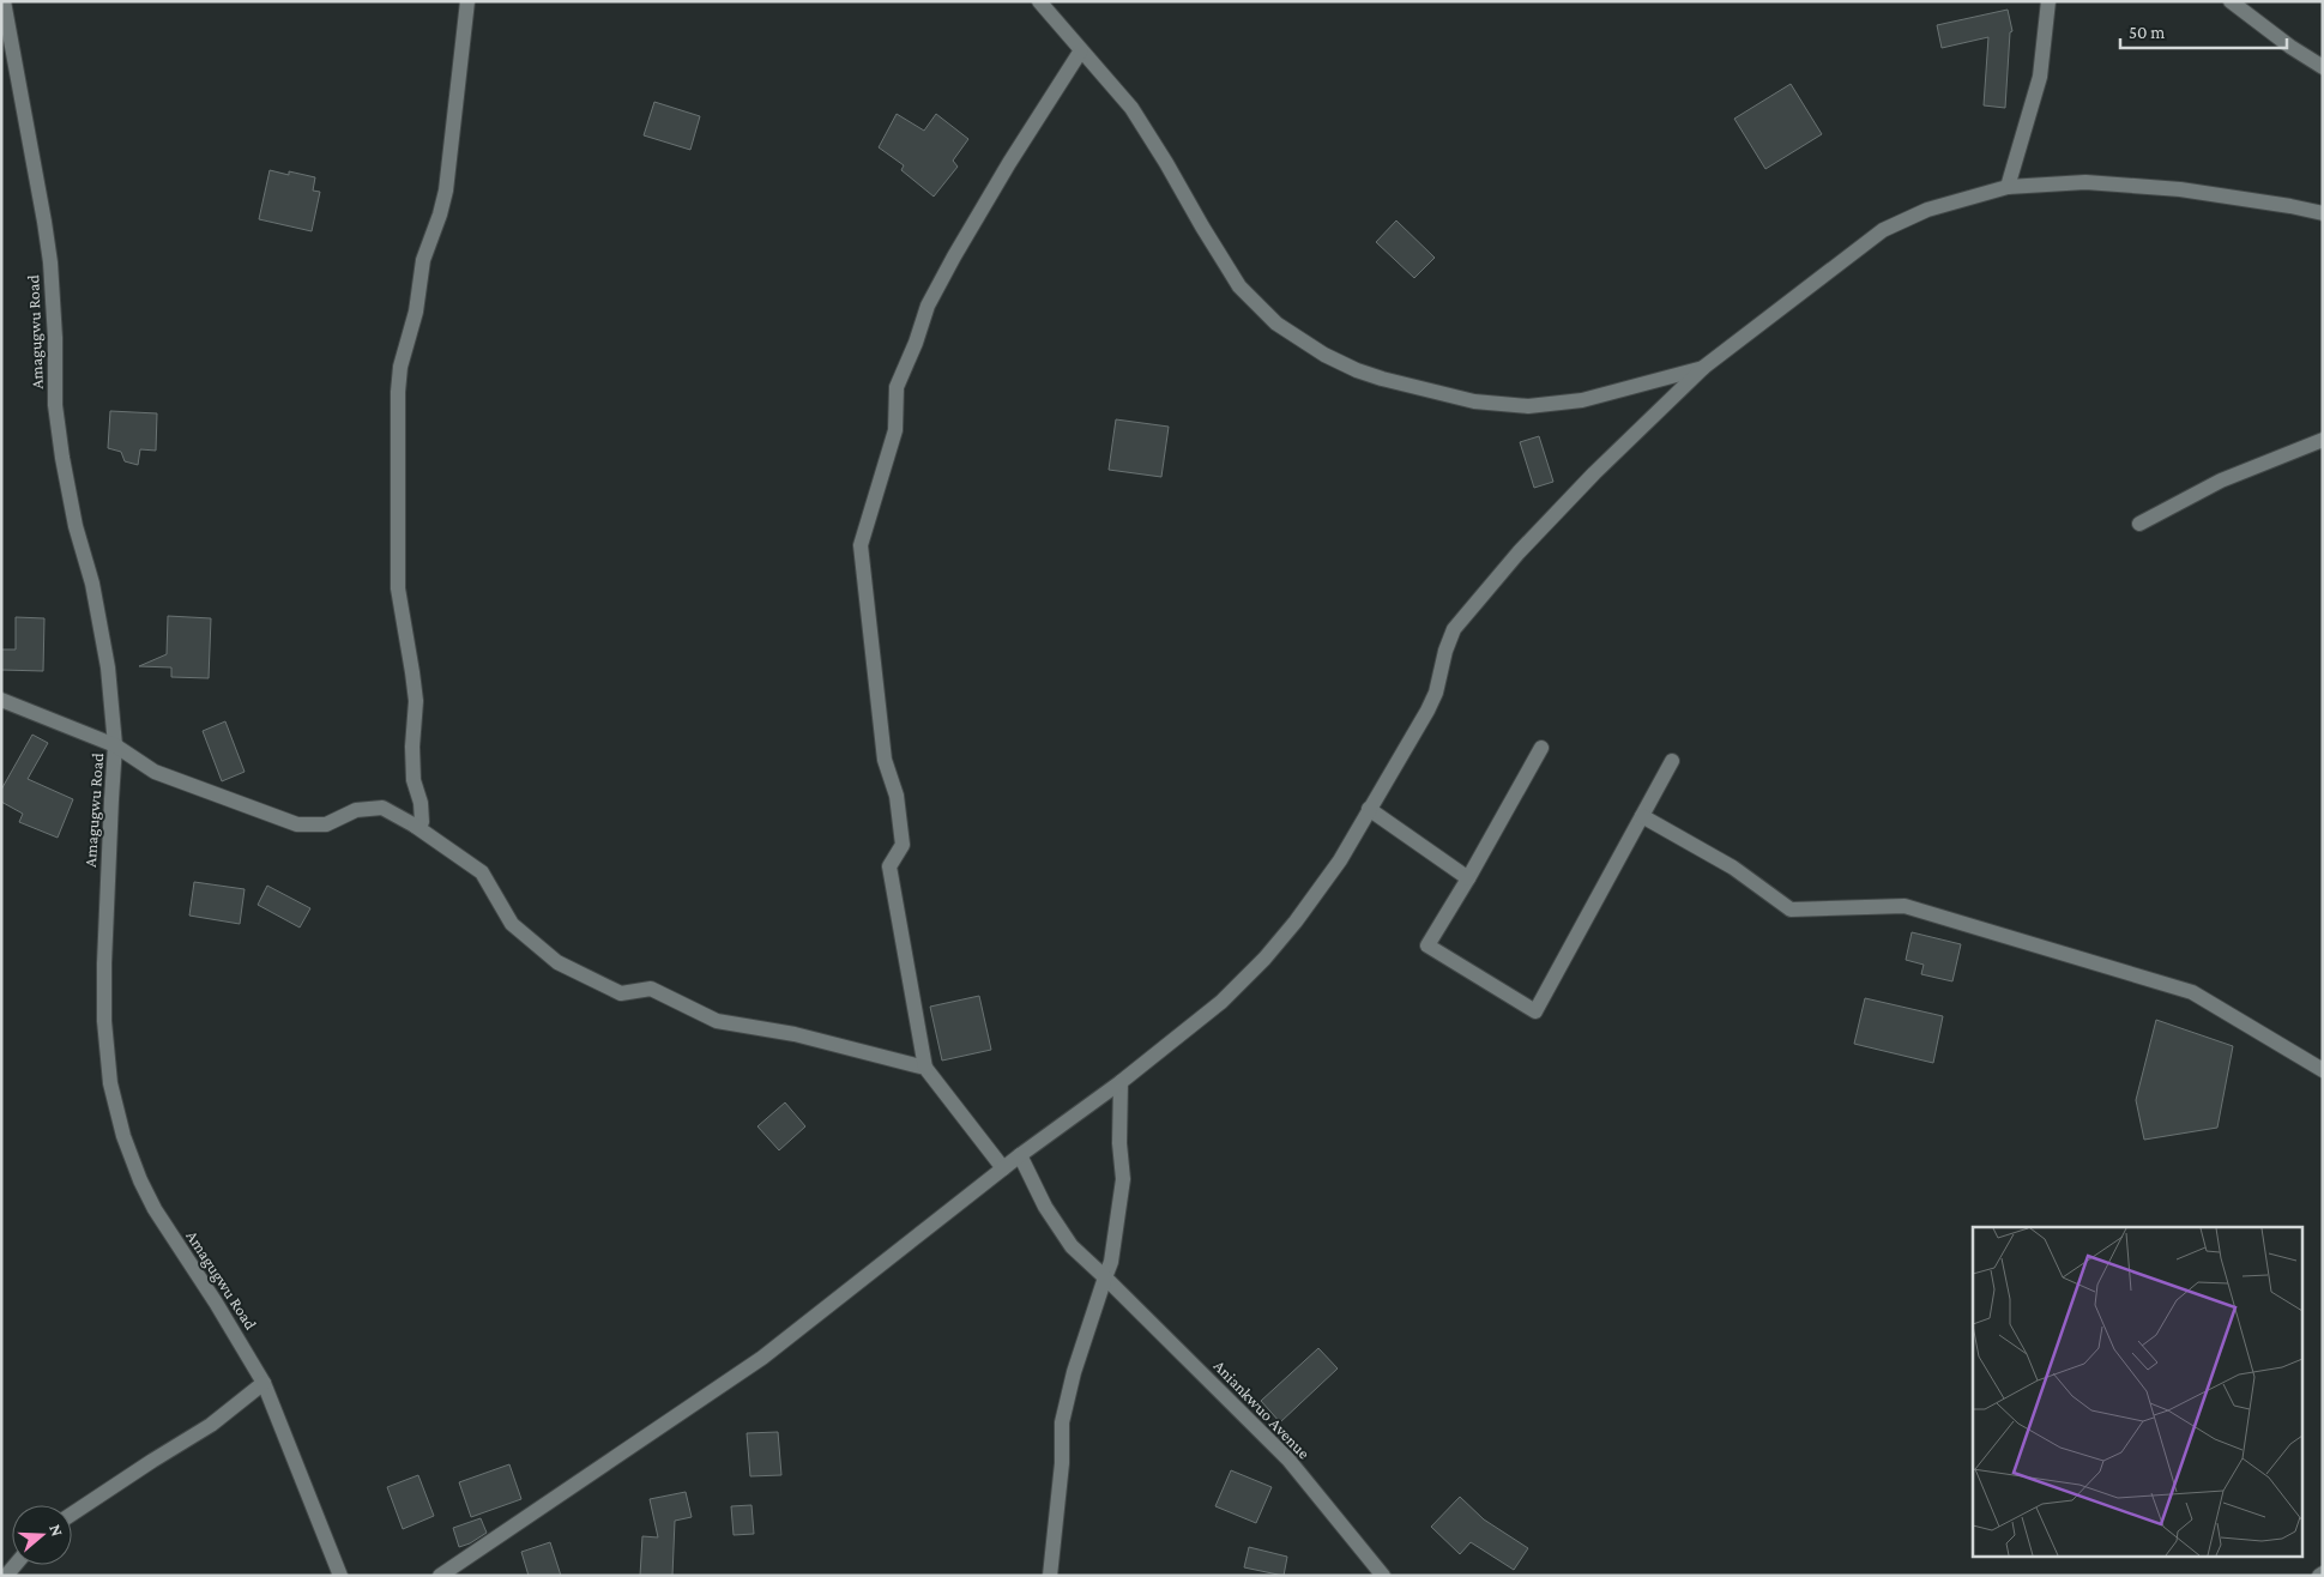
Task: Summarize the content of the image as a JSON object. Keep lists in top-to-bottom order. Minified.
{"streets":{"street":["Amagugwu Road","Aniankwuo Avenue"]},"scale_bar":"50 m","north":"right"}
